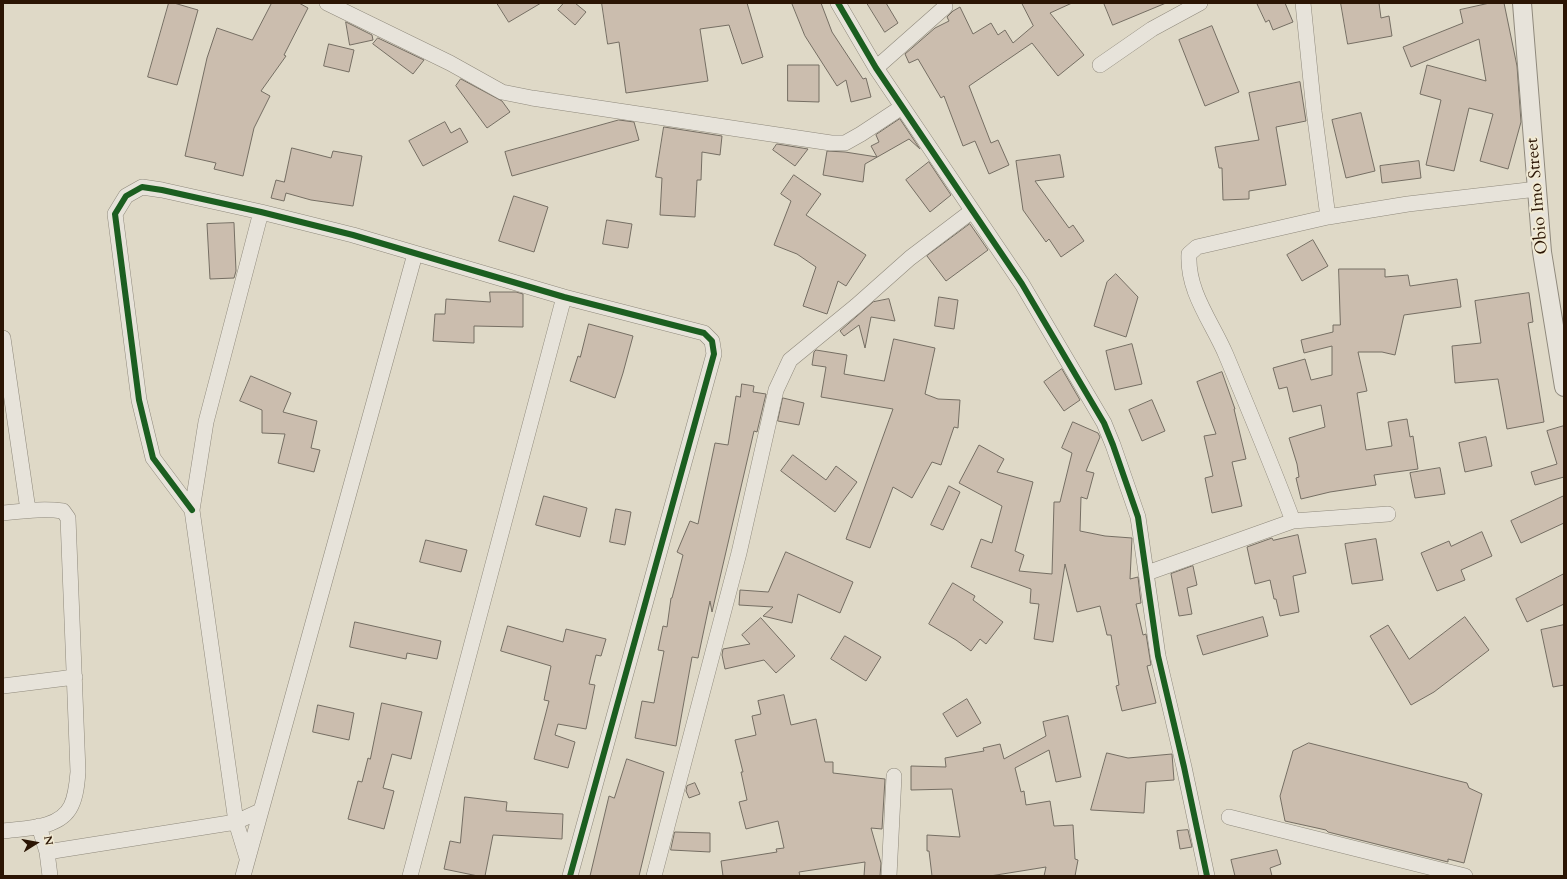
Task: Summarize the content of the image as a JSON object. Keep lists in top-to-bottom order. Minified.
{"streets":{"street":["Obio Imo Street"]},"north":"right"}
